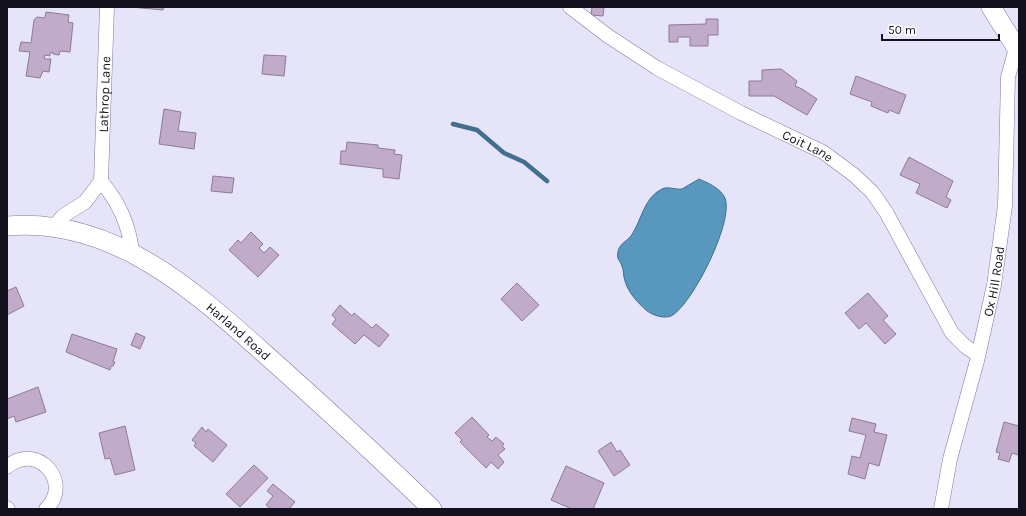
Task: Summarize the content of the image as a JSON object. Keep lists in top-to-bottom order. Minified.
{"streets":{"main road":["Harland Road"],"street":["Lathrop Lane","Coit Lane","Ox Hill Road"]},"crossings":[["Coit Lane","Ox Hill Road"]],"scale_bar":"50 m"}
